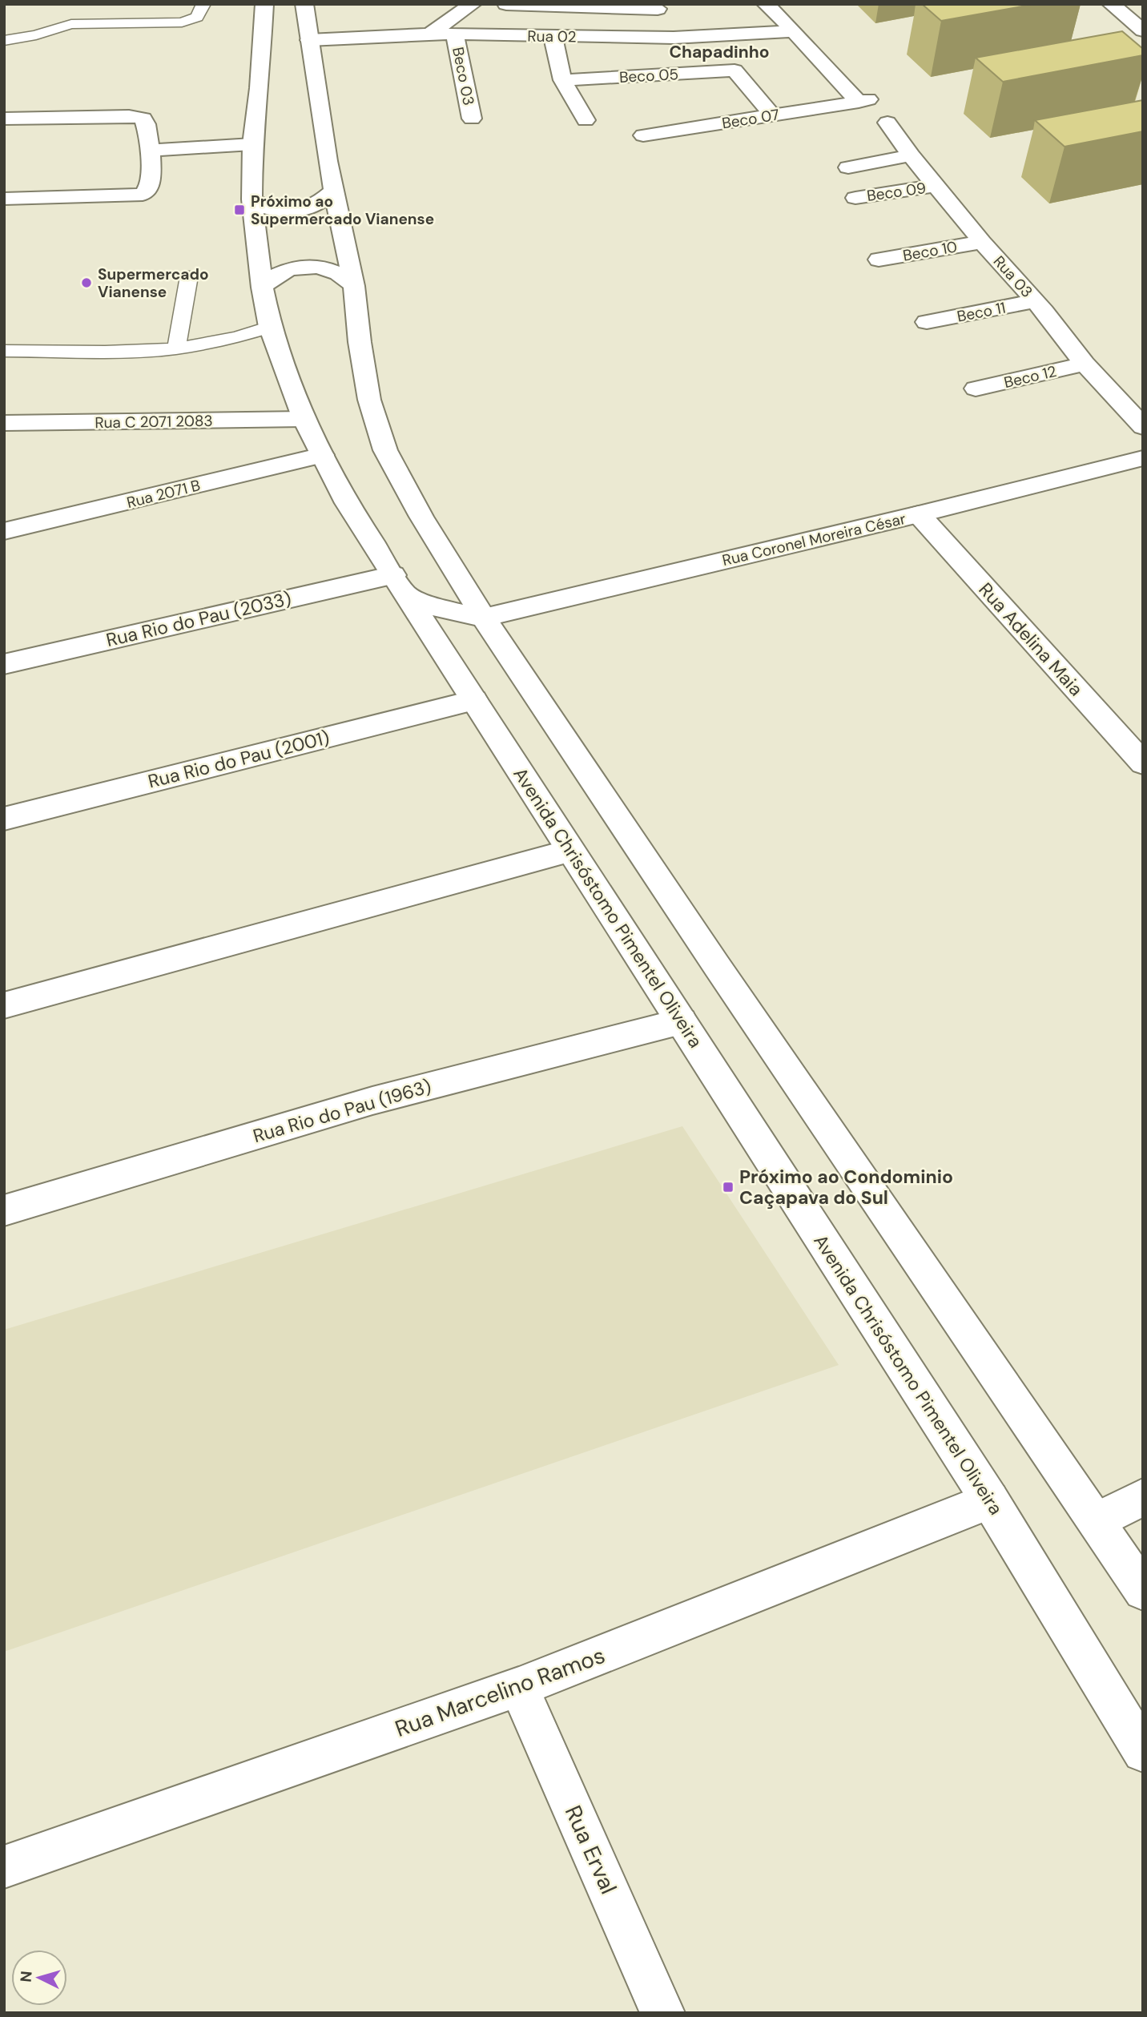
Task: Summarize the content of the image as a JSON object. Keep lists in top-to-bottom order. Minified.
{"streets":{"street":["Rua 02","Beco 05","Beco 03","Beco 07","Beco 09","Beco 10","Rua 03","Beco 11","Beco 12","Rua C 2071 2083","Rua 2071 B","Rua Coronel Moreira César","Rua Rio do Pau (2033)","Rua Adelina Maia","Rua Rio do Pau (2001)","Avenida Chrisóstomo Pimentel Oliveira","Rua Rio do Pau (1963)","Rua Marcelino Ramos","Rua Erval"]},"crossings":[["Rua 02","Beco 03"],["Rua 02","Beco 07"],["Beco 05","Beco 07"],["Beco 09","Rua 03"],["Beco 10","Rua 03"],["Rua 03","Beco 11"],["Rua 03","Beco 12"],["Rua C 2071 2083","Avenida Chrisóstomo Pimentel Oliveira"],["Rua 2071 B","Avenida Chrisóstomo Pimentel Oliveira"],["Rua Coronel Moreira César","Rua Adelina Maia"],["Rua Rio do Pau (2033)","Avenida Chrisóstomo Pimentel Oliveira"],["Rua Rio do Pau (2001)","Avenida Chrisóstomo Pimentel Oliveira"],["Avenida Chrisóstomo Pimentel Oliveira","Rua Rio do Pau (1963)"],["Avenida Chrisóstomo Pimentel Oliveira","Rua Marcelino Ramos"],["Rua Marcelino Ramos","Rua Erval"]],"districts":["Chapadinho"],"places":{"transit":["Próximo ao Supermercado Vianense","Próximo ao Condominio Caçapava do Sul"],"other":["Supermercado Vianense"]},"north":"left"}
